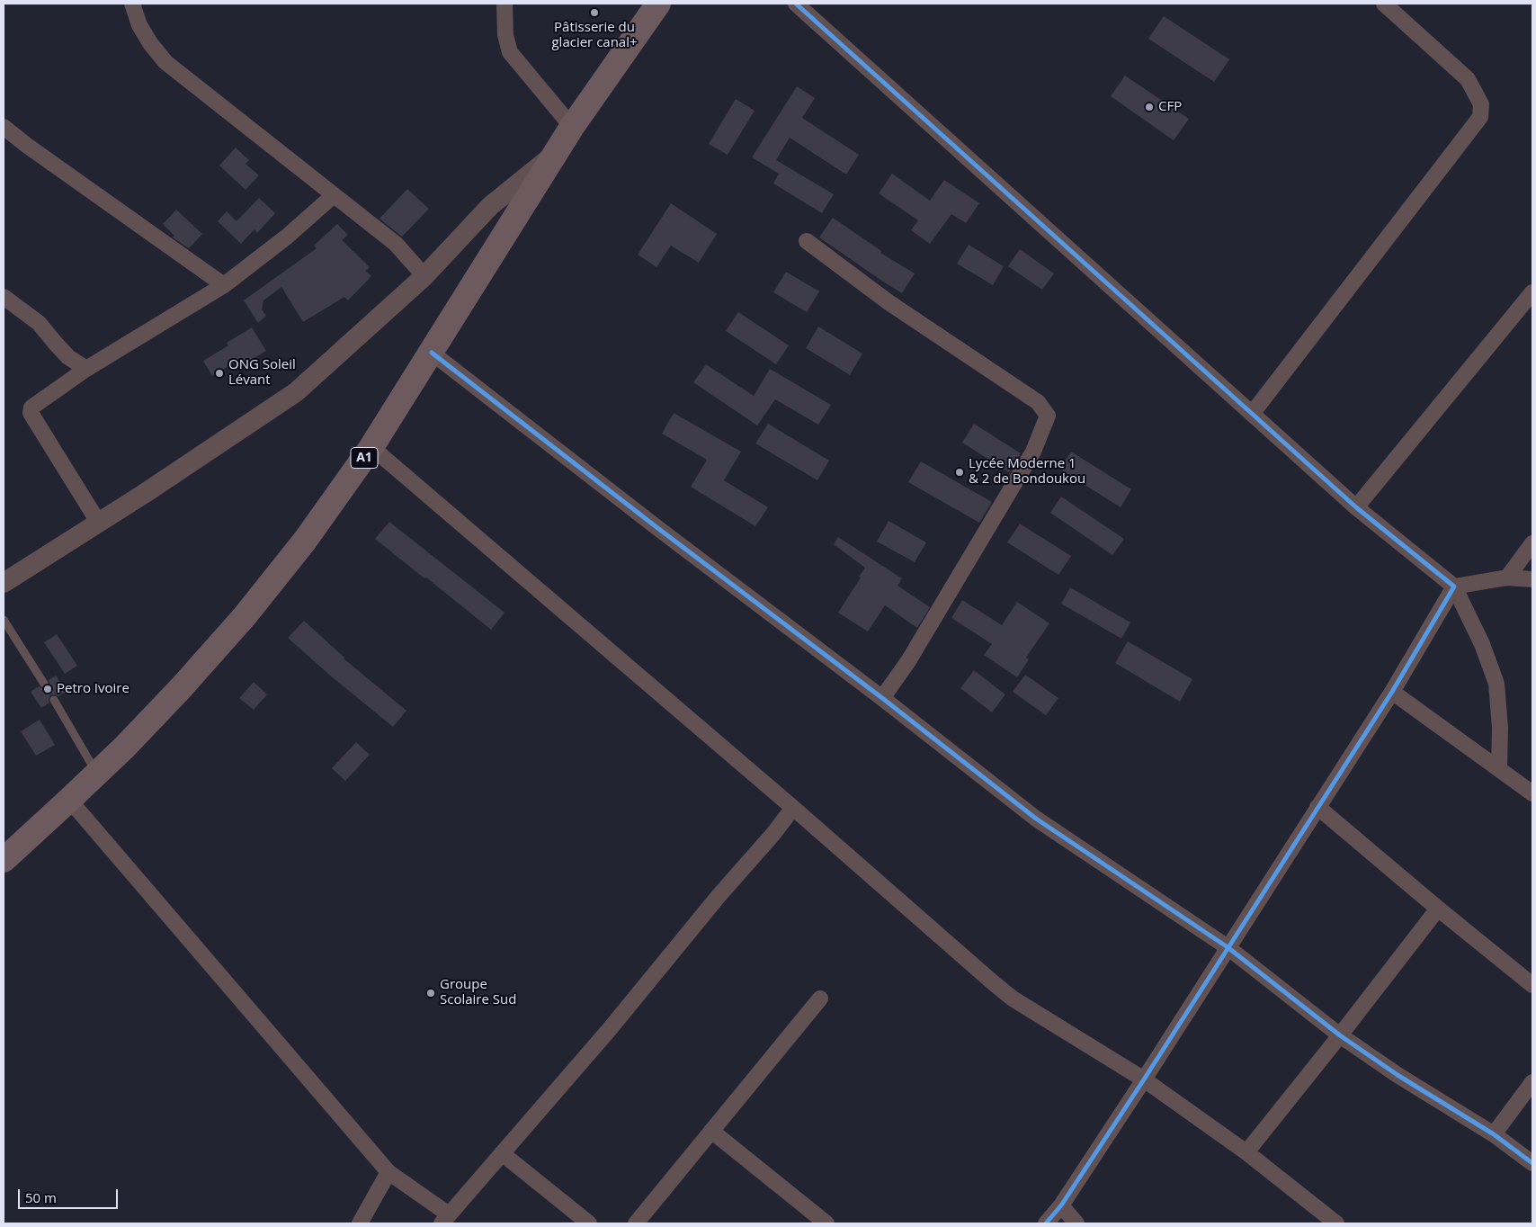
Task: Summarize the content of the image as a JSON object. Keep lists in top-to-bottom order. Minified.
{"streets":{"main road":["A1"]},"places":["Pâtisserie du glacier canal+","CFP","ONG Soleil Lévant","Lycée Moderne 1 & 2 de Bondoukou","Petro Ivoire","Groupe Scolaire Sud"],"scale_bar":"50 m"}
